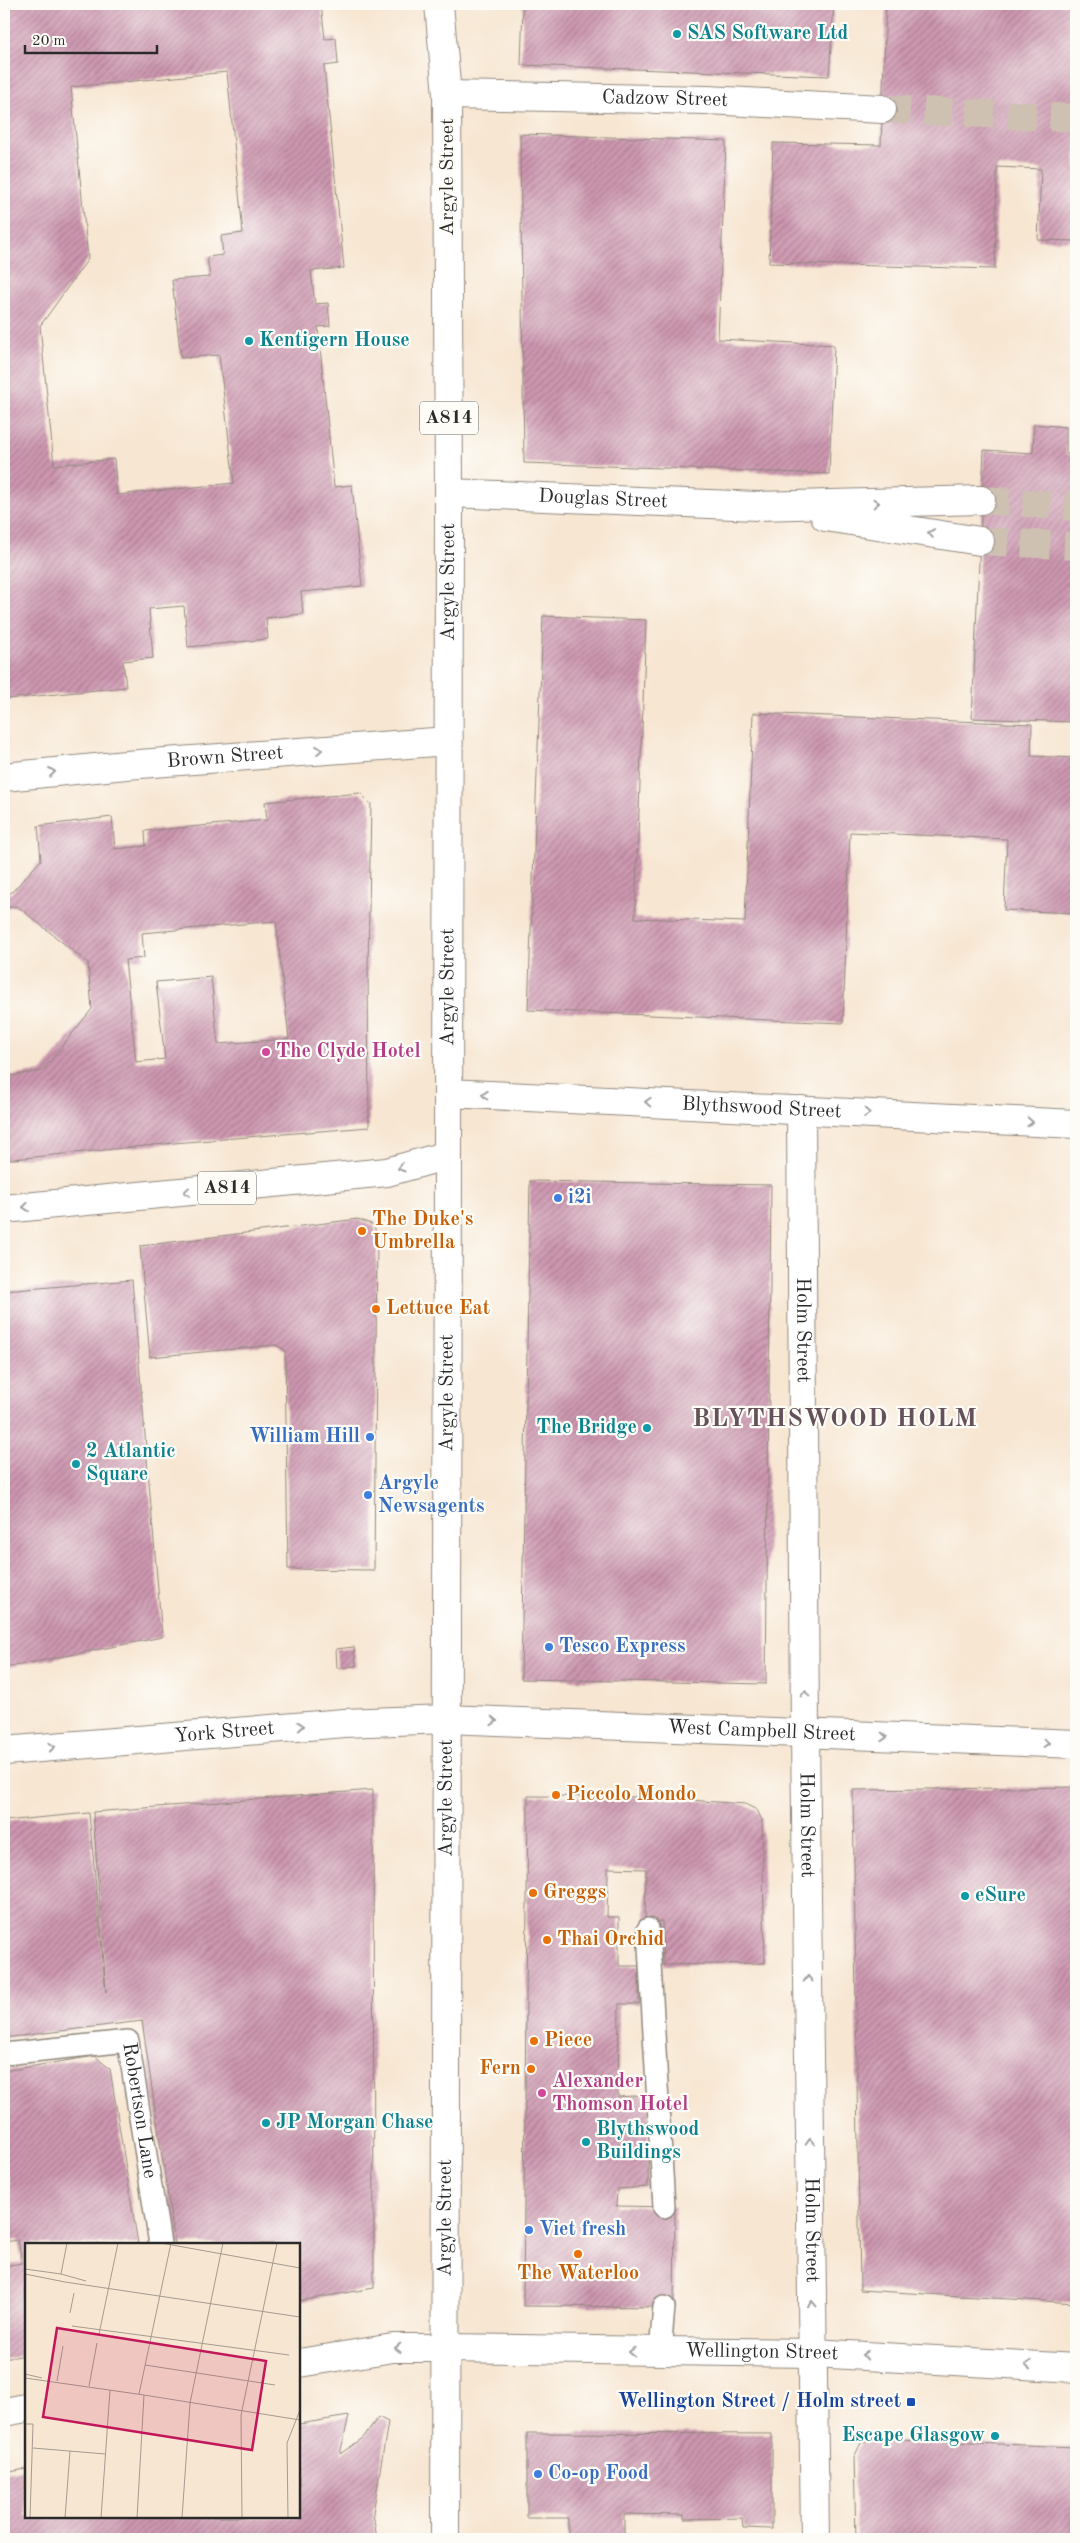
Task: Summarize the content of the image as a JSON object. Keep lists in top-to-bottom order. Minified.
{"streets":{"street":["Cadzow Street","Argyle Street","A814","Douglas Street","Brown Street","Blythswood Street","Holm Street","West Campbell Street","York Street","Wellington Street"],"lane":["Robertson Lane"]},"crossings":[["Cadzow Street","Argyle Street"],["Argyle Street","A814"],["Argyle Street","Douglas Street"],["Argyle Street","Brown Street"],["Argyle Street","Blythswood Street"],["Argyle Street","West Campbell Street"],["Argyle Street","York Street"],["Argyle Street","Wellington Street"],["Blythswood Street","Holm Street"],["Holm Street","West Campbell Street"],["Holm Street","Wellington Street"],["West Campbell Street","York Street"]],"one_way":["Brown Street","Holm Street","West Campbell Street","York Street","Wellington Street"],"districts":["BLYTHSWOOD HOLM"],"places":{"other":["SAS Software Ltd","Kentigern House","The Clyde Hotel","i2i","The Duke's Umbrella","Lettuce Eat","The Bridge","William Hill","2 Atlantic Square","Argyle Newsagents","Tesco Express","Piccolo Mondo","Greggs","eSure","Thai Orchid","Piece","Fern","Alexander Thomson Hotel","JP Morgan Chase","Blythswood Buildings","Viet fresh","The Waterloo","Escape Glasgow","Co-op Food"],"transit":["Wellington Street / Holm street"]},"scale_bar":"20 m"}
